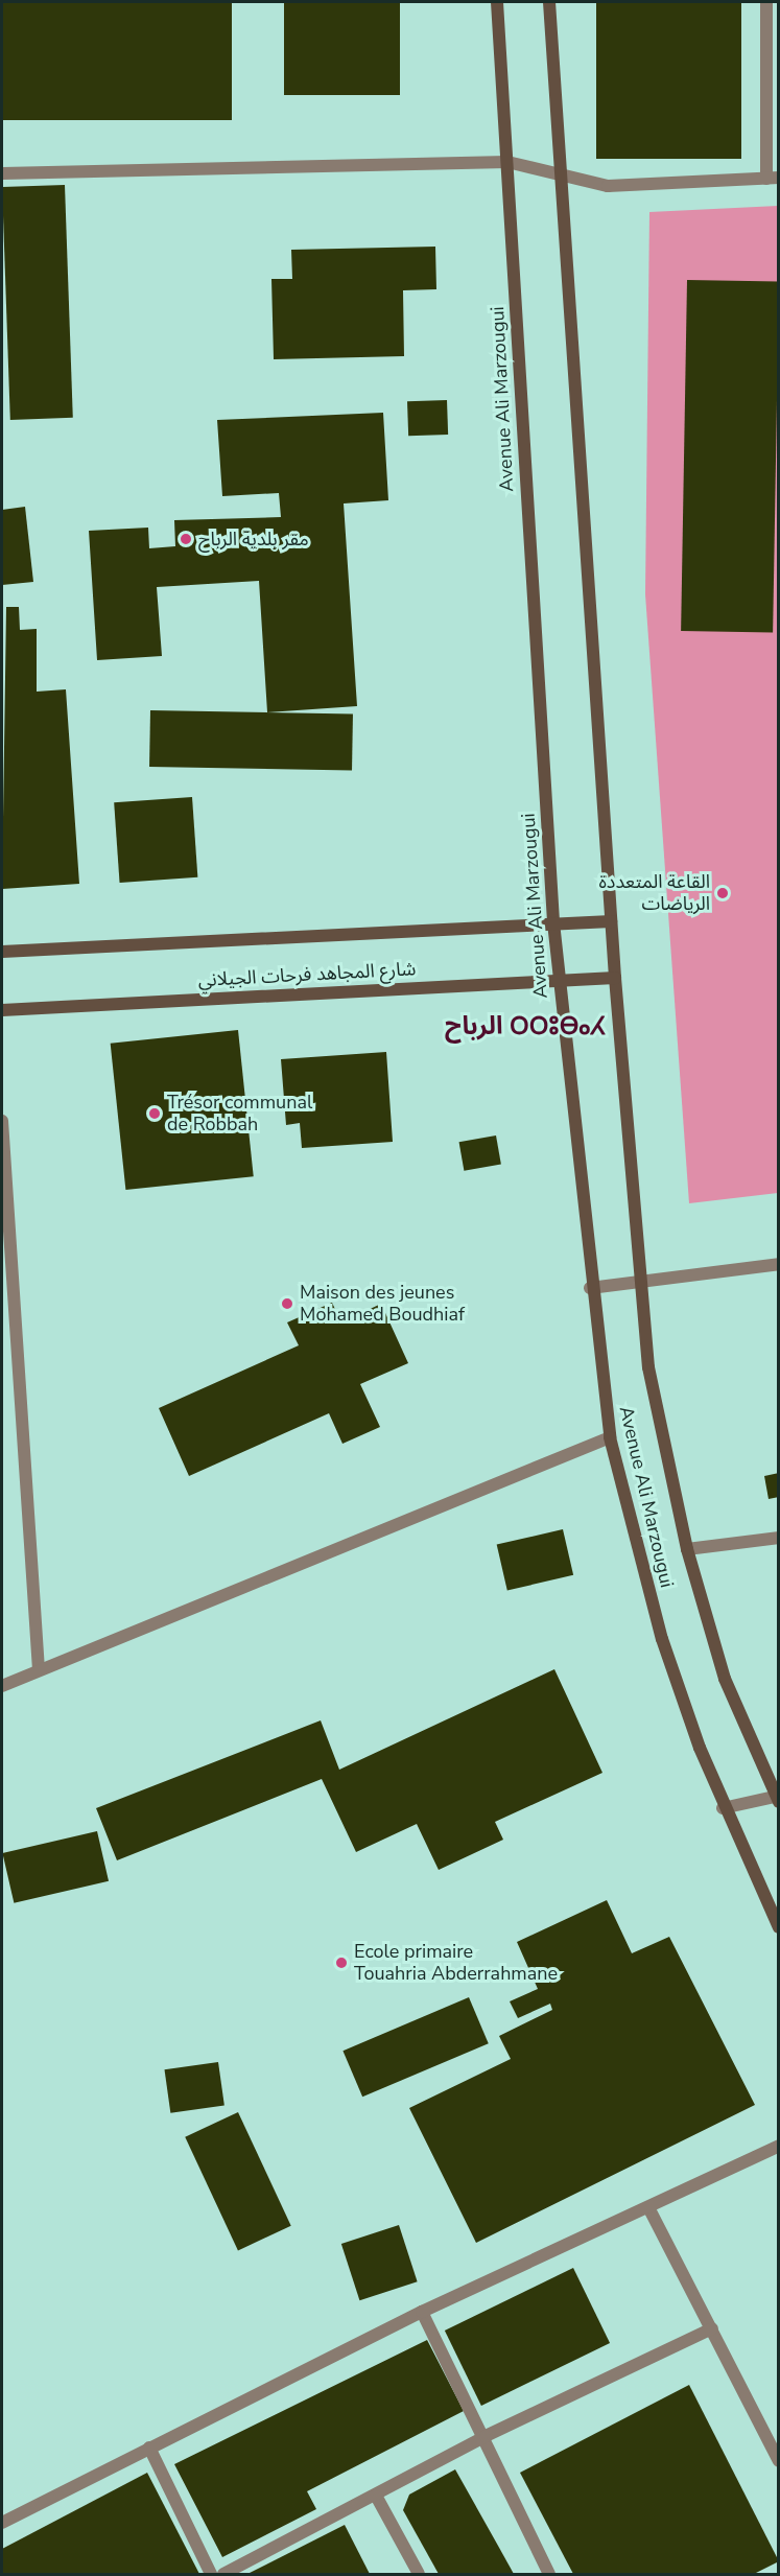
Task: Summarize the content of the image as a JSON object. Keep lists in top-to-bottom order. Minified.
{"streets":{"main road":["Avenue Ali Marzougui","شارع المجاهد فرحات الجيلاني"]},"crossings":[["Avenue Ali Marzougui","شارع المجاهد فرحات الجيلاني"]],"districts":["الرباح ⵔⵔⵓⴱⴰⵃ"],"places":["مقر بلدية الرباح","القاعة المتعددة الرياضات","Trésor communal de Robbah","Maison des jeunes Mohamed Boudhiaf","Ecole primaire Touahria Abderrahmane"]}
